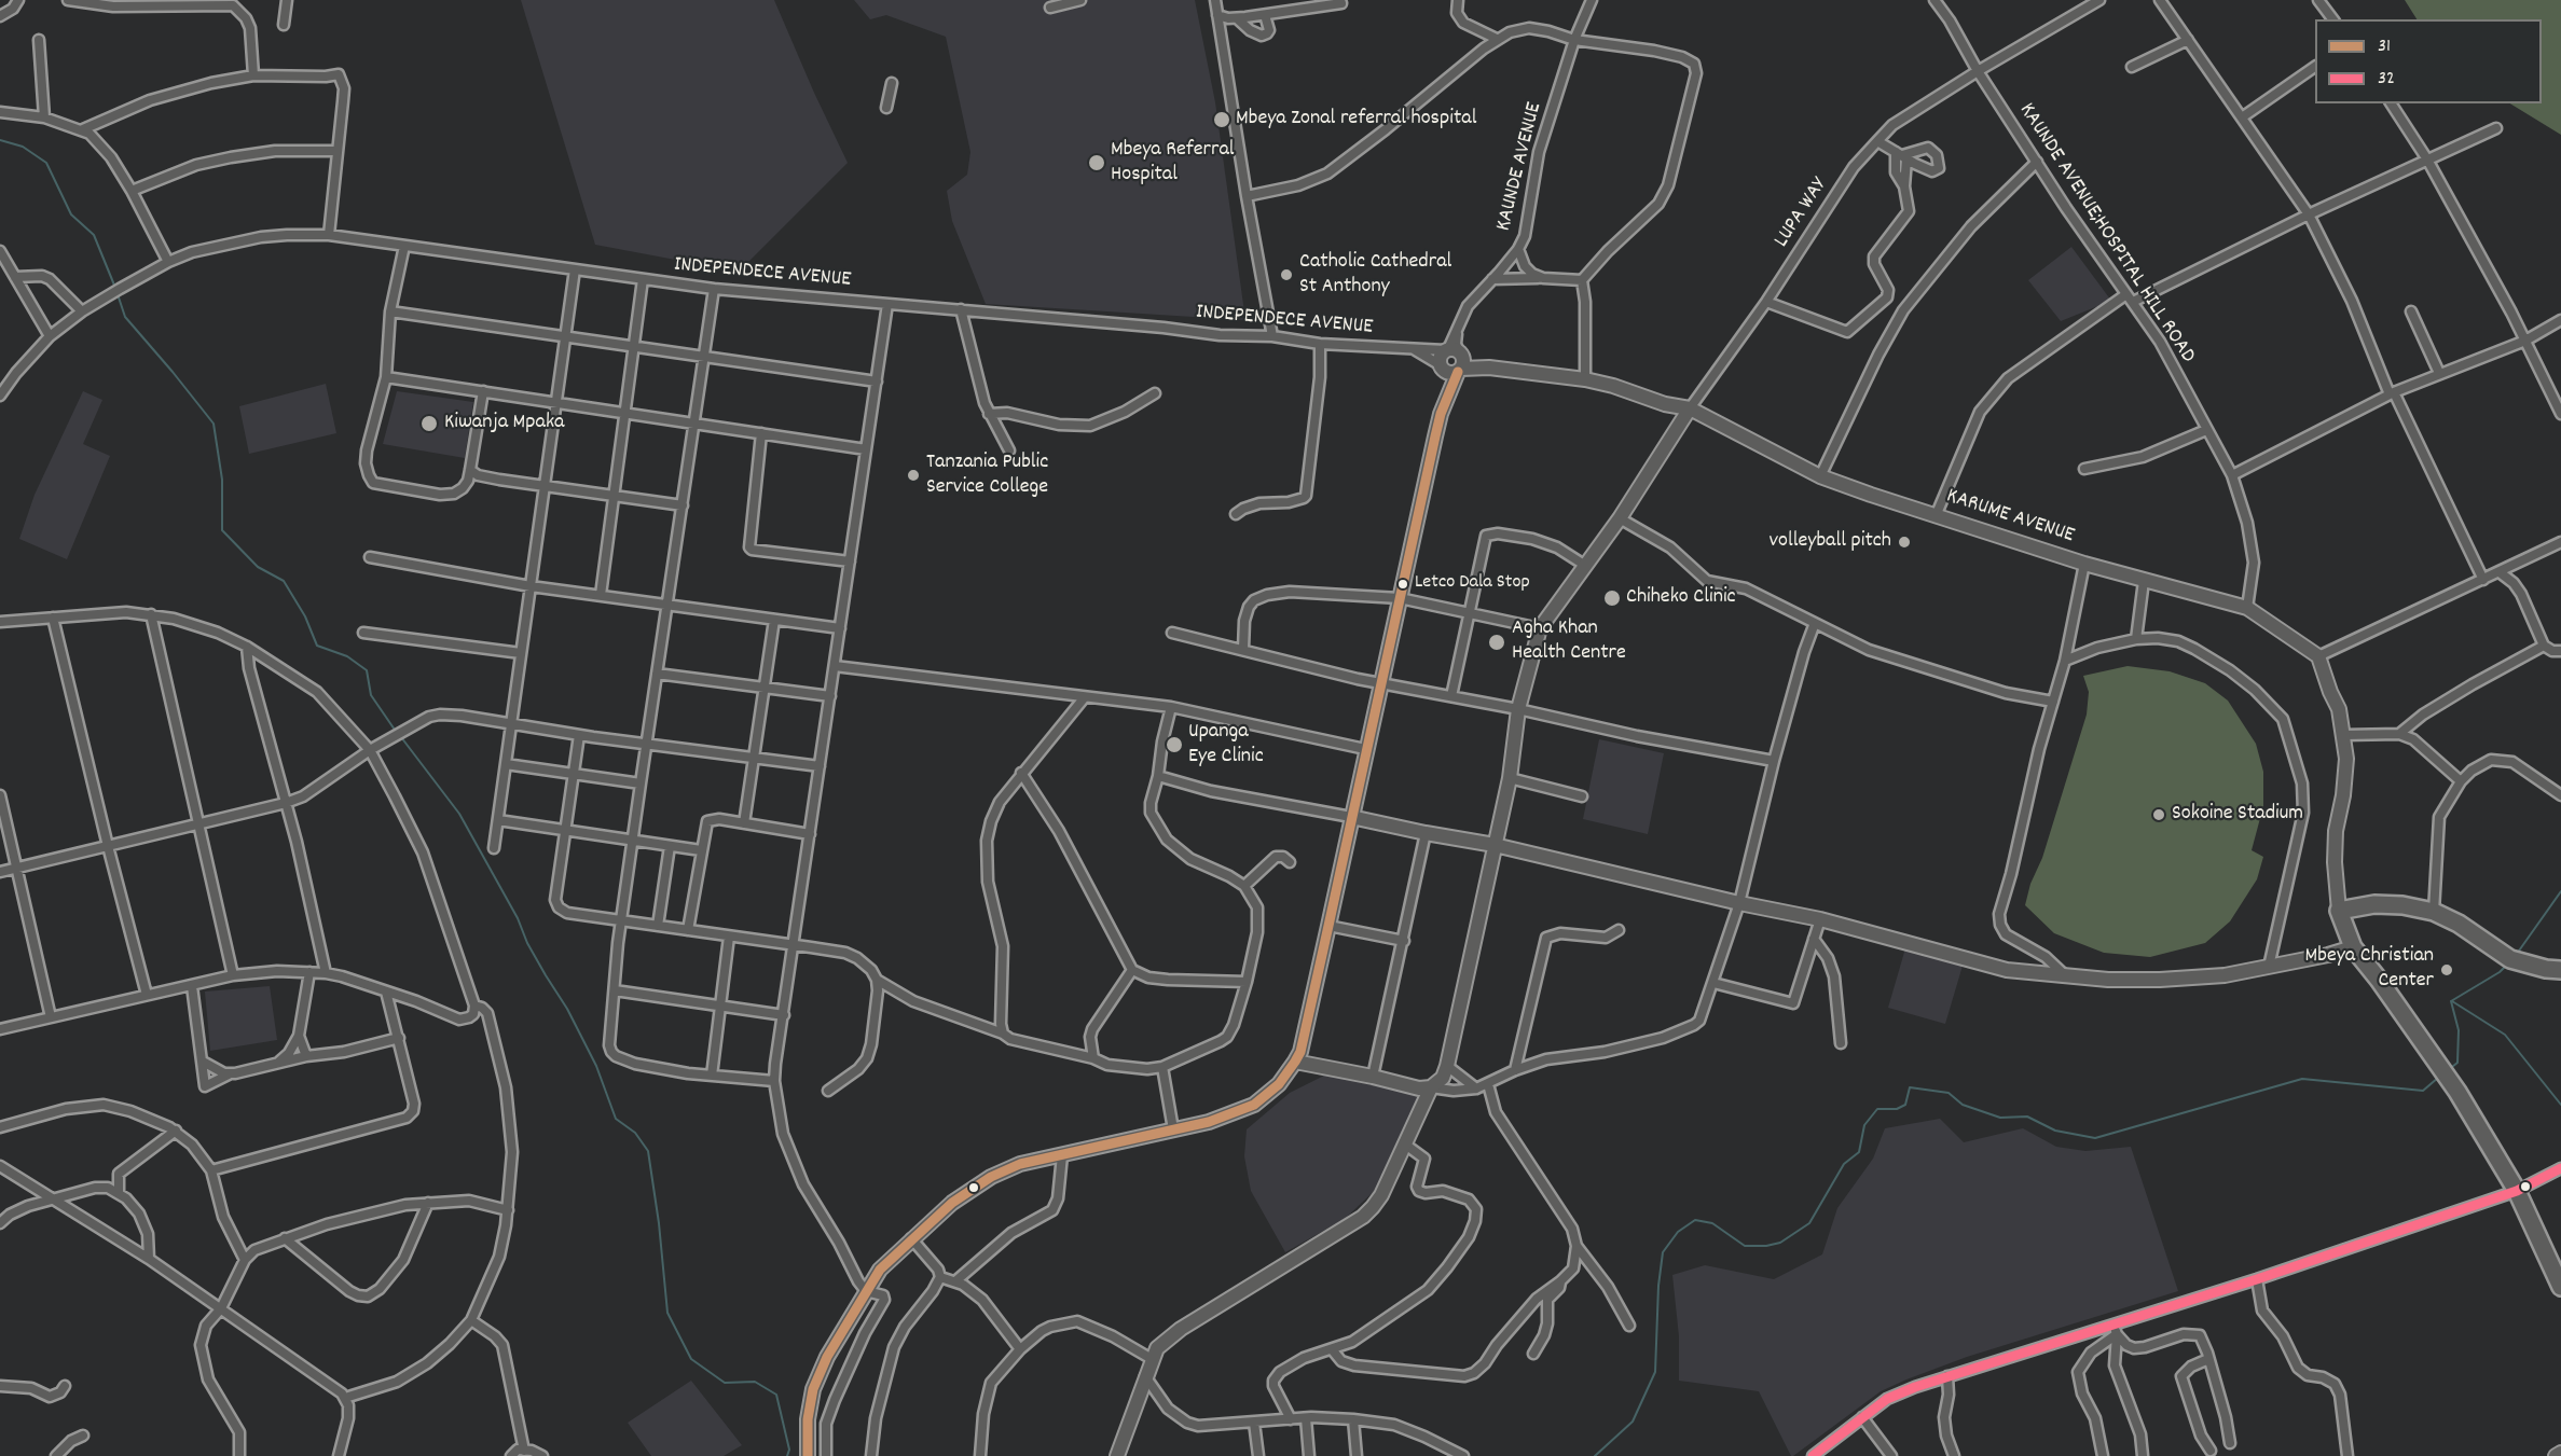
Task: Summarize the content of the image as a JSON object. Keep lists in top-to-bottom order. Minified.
{"streets":{"main road":["KARUME AVENUE"],"street":["KAUNDE AVENUE","LUPA WAY","KAUNDE AVENUE;HOSPITAL HILL ROAD","INDEPENDECE AVENUE"]},"crossings":[["KAUNDE AVENUE","INDEPENDECE AVENUE"],["KAUNDE AVENUE","KARUME AVENUE"],["LUPA WAY","KAUNDE AVENUE;HOSPITAL HILL ROAD"],["LUPA WAY","KARUME AVENUE"],["KAUNDE AVENUE;HOSPITAL HILL ROAD","KARUME AVENUE"],["INDEPENDECE AVENUE","KARUME AVENUE"]],"places":["Mbeya Zonal referral hospital","Mbeya Referral Hospital","Catholic Cathedral St Anthony","Kiwanja Mpaka","Tanzania Public Service College","volleyball pitch","Letco Dala Stop","Chiheko Clinic","Agha Khan Health Centre","Upanga Eye Clinic","Sokoine Stadium","Mbeya Christian Center"],"lines":["transit line 31","transit line 32"],"legend":["31","32"]}
